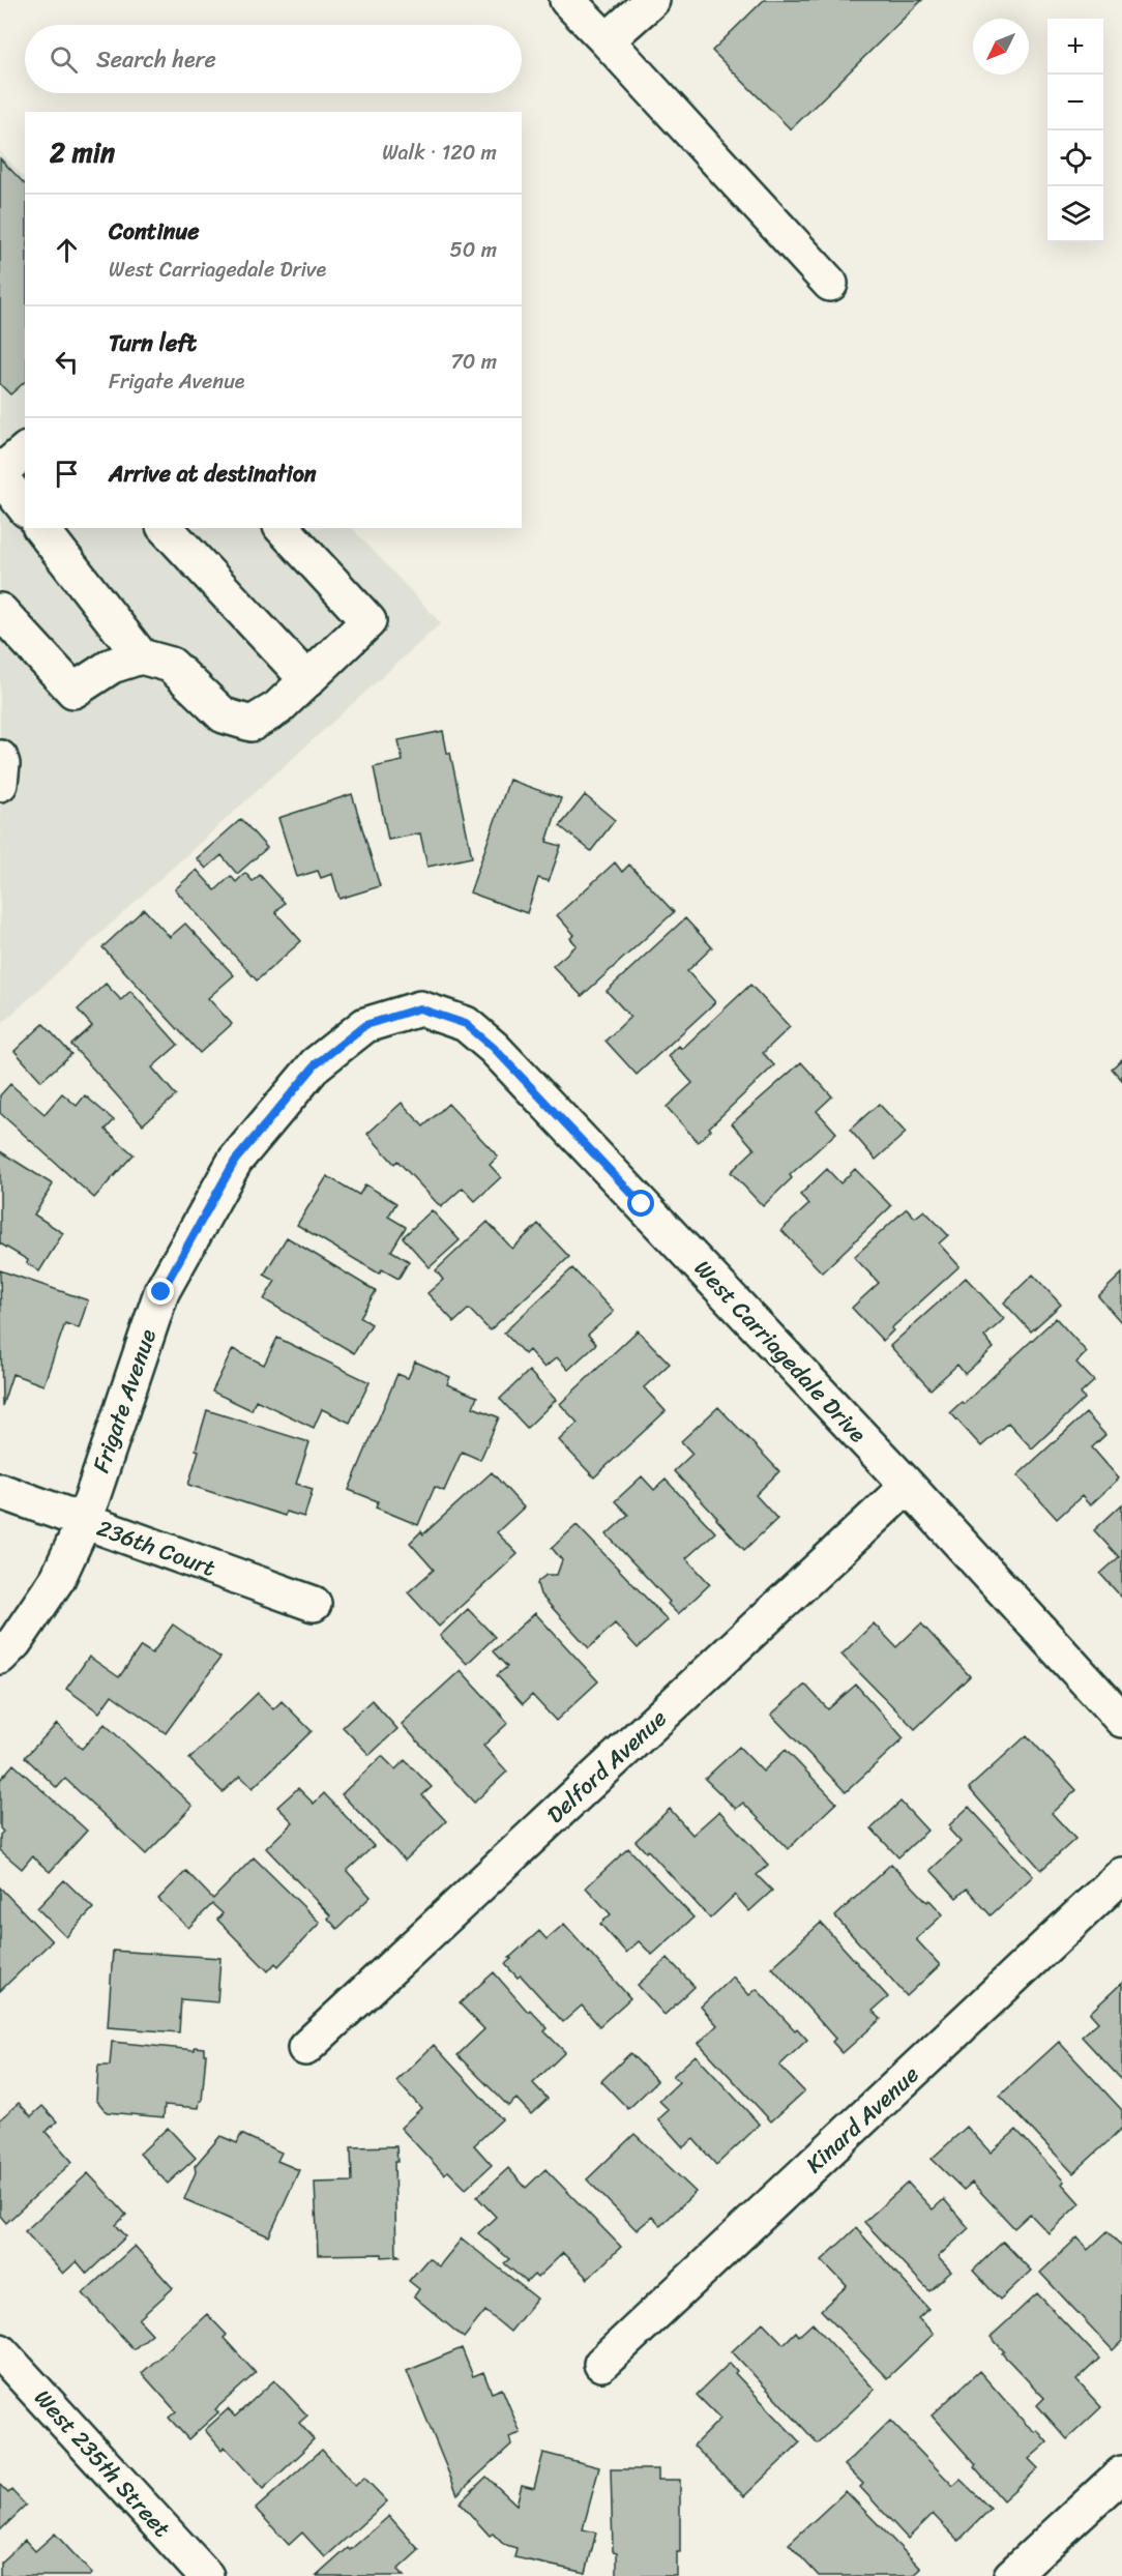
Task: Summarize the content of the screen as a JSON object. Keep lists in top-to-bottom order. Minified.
{"streets":{"street":["West Carriagedale Drive","Frigate Avenue","236th Court","Delford Avenue","Kinard Avenue","West 235th Street"]},"crossings":[["West Carriagedale Drive","Frigate Avenue"],["West Carriagedale Drive","Delford Avenue"],["Frigate Avenue","236th Court"]],"north":"bottom left","page":{"map_buttons":["+","−"],"search":"Search here","heading":["2 min","Walk · 120 m"],"list":[["Continue","West Carriagedale Drive","50 m"],["Turn left","Frigate Avenue","70 m"],"Arrive at destination"]}}
